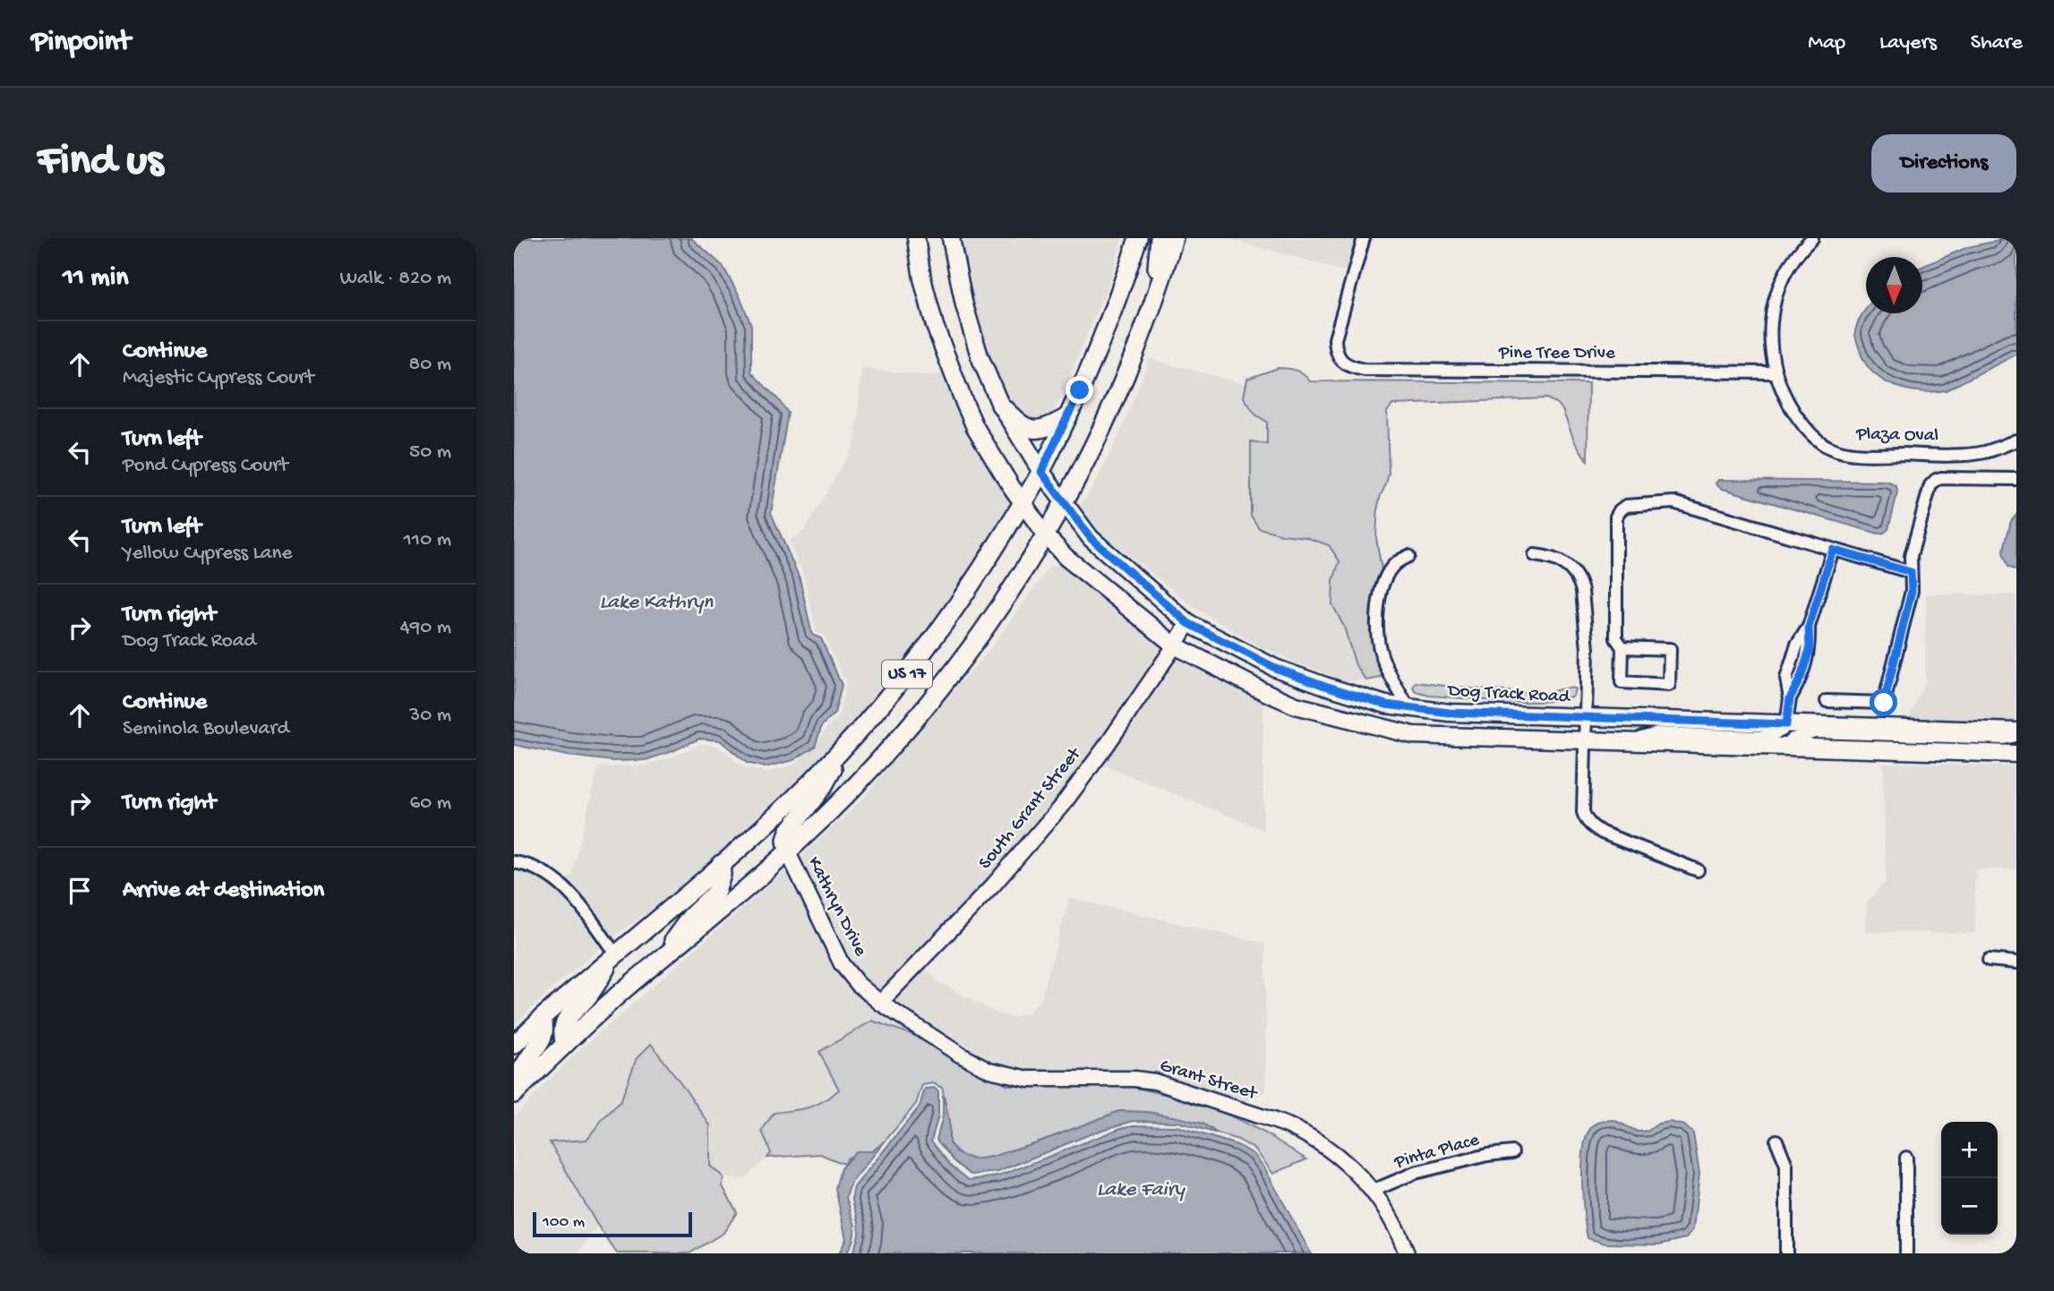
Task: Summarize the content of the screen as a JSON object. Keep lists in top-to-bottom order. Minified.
{"streets":{"main road":["US 17","Dog Track Road"],"street":["Pine Tree Drive","Plaza Oval","South Grant Street","Kathryn Drive","Grant Street","Pinta Place"]},"crossings":[["Pine Tree Drive","Plaza Oval"],["US 17","Dog Track Road"],["US 17","Kathryn Drive"],["Dog Track Road","South Grant Street"],["South Grant Street","Kathryn Drive"],["South Grant Street","Grant Street"],["Kathryn Drive","Grant Street"],["Grant Street","Pinta Place"]],"water":["Lake Kathryn","Lake Fairy"],"scale_bar":"100 m","north":"bottom","page":{"header":"Pinpoint","nav":["Map","Layers","Share"],"buttons":"Directions","title":"Find us","heading":["11 min","Walk · 820 m"],"list":[["Continue","Majestic Cypress Court","80 m"],["Turn left","Pond Cypress Court","50 m"],["Turn left","Yellow Cypress Lane","110 m"],["Turn right","Dog Track Road","490 m"],["Continue","Seminola Boulevard","30 m"],["Turn right","60 m"],"Arrive at destination"],"map_buttons":["+","−"],"scale":"100 m"}}
